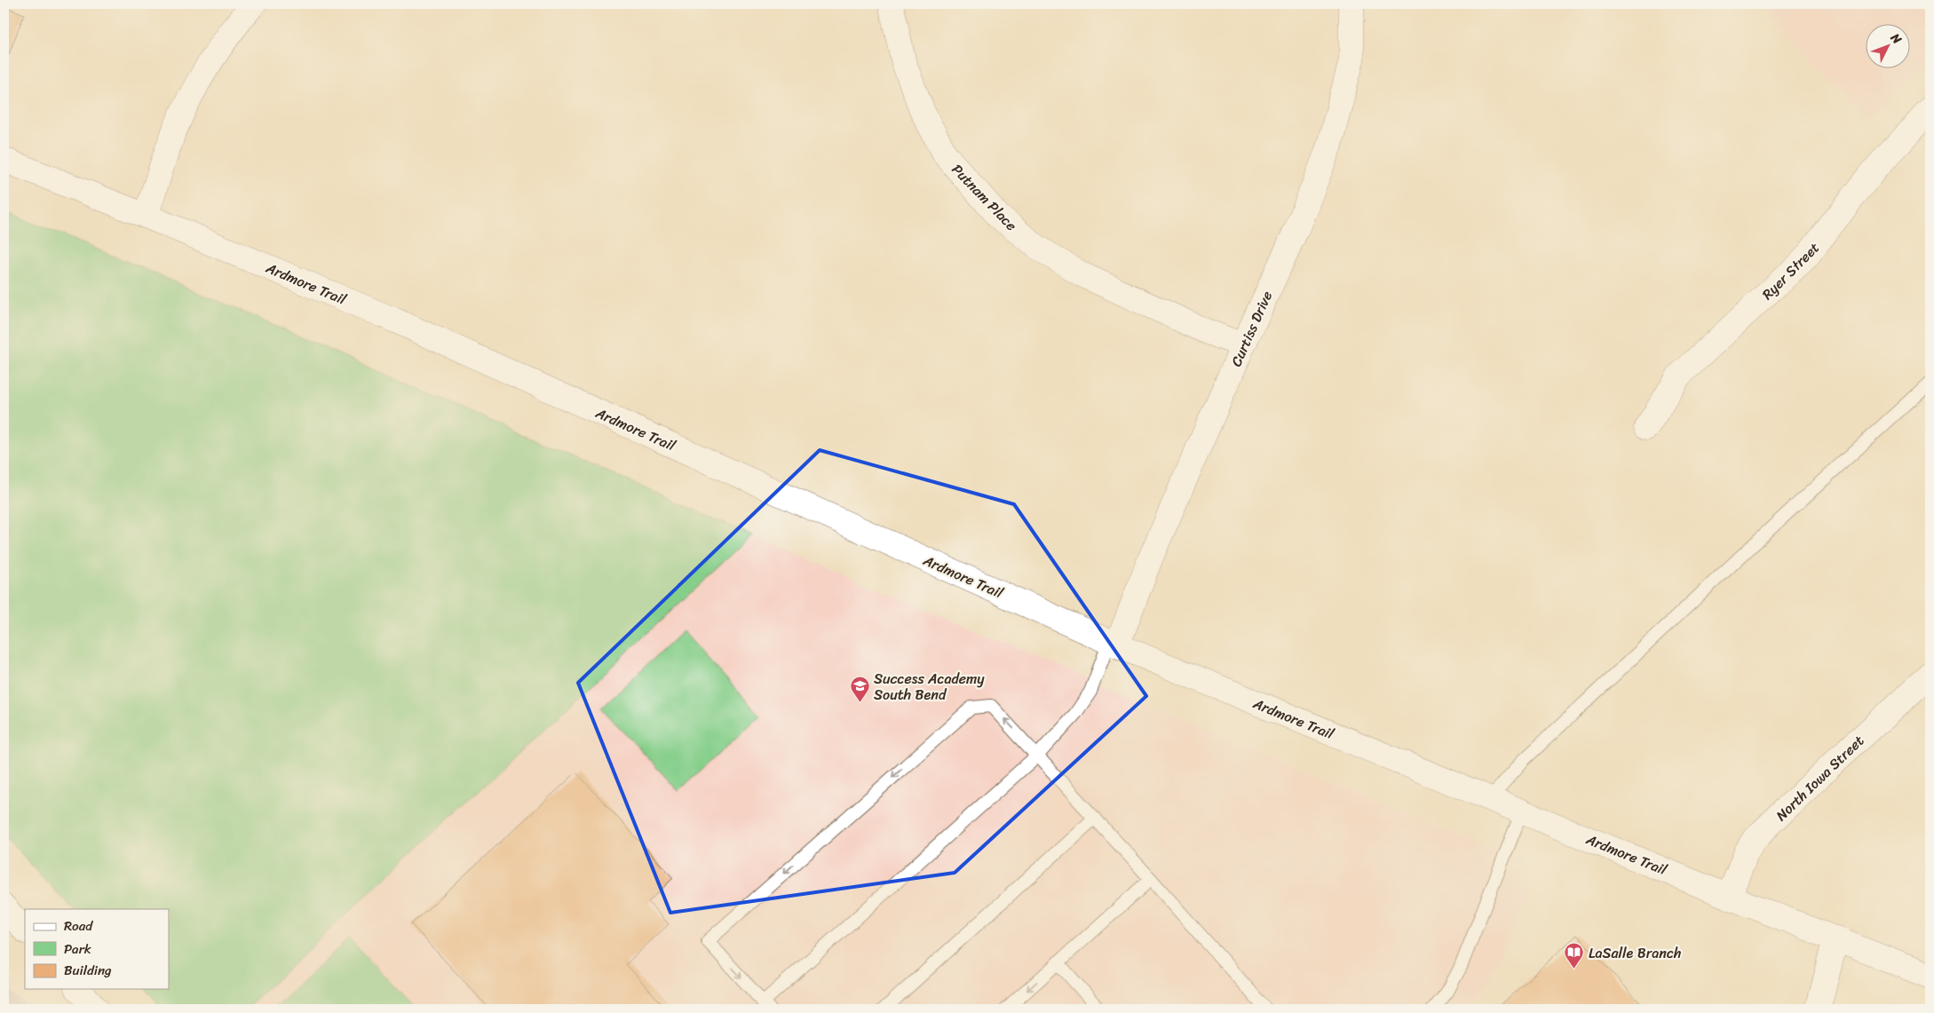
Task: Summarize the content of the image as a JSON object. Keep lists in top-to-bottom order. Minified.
{"streets":{"street":["Putnam Place","Ryer Street","Ardmore Trail","Curtiss Drive","North Iowa Street"]},"crossings":[["Putnam Place","Curtiss Drive"],["Ardmore Trail","Curtiss Drive"],["Ardmore Trail","North Iowa Street"]],"places":{"school or university":["Success Academy South Bend"],"library":["LaSalle Branch"]},"legend":["Road","Park","Building"],"north":"top right"}
